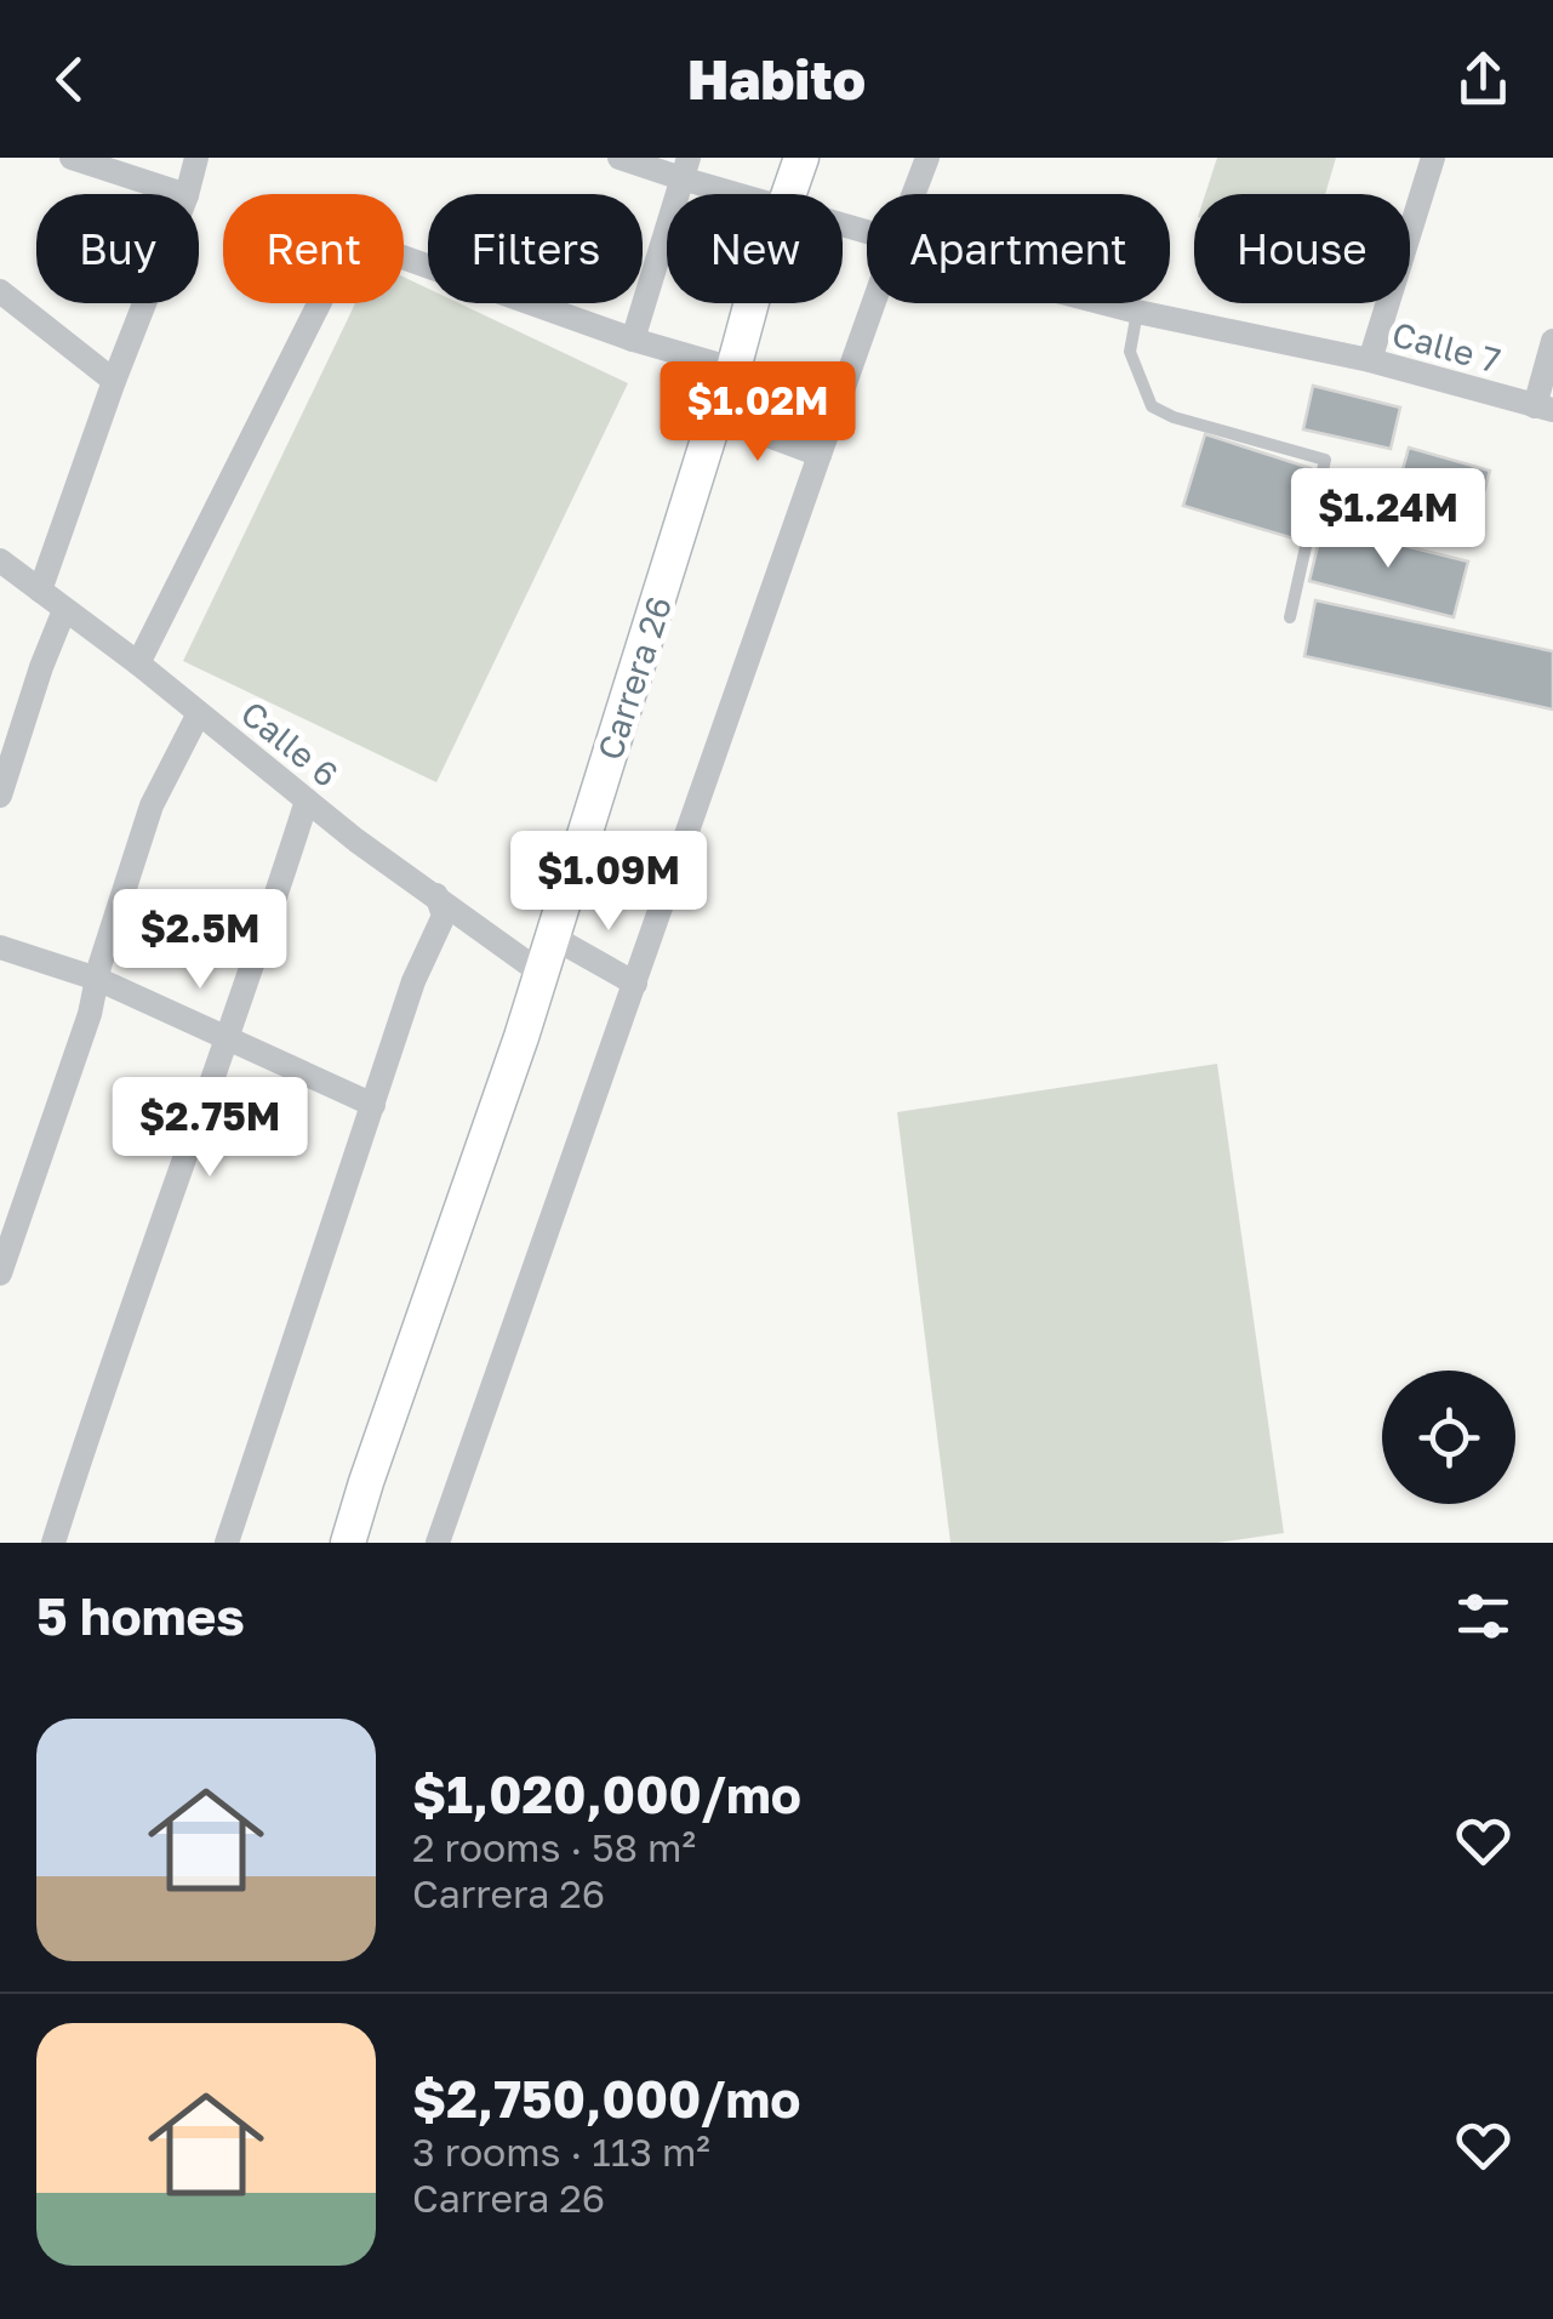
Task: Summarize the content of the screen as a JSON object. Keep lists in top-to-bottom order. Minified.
{"streets":{"main road":["Carrera 26"],"street":["Calle 7","Calle 6"]},"crossings":[["Carrera 26","Calle 6"]],"page":{"header":"Habito","chip":["Buy","Rent","Filters","New","Apartment","House"],"price":["$1.02M","$1.24M","$1.09M","$2.5M","$2.75M"],"heading":"5 homes","list":[{"name":"$1,020,000/mo","note":"2 rooms · 58 m² · Carrera 26"},{"name":"$2,750,000/mo","note":"3 rooms · 113 m² · Carrera 26"}]}}
